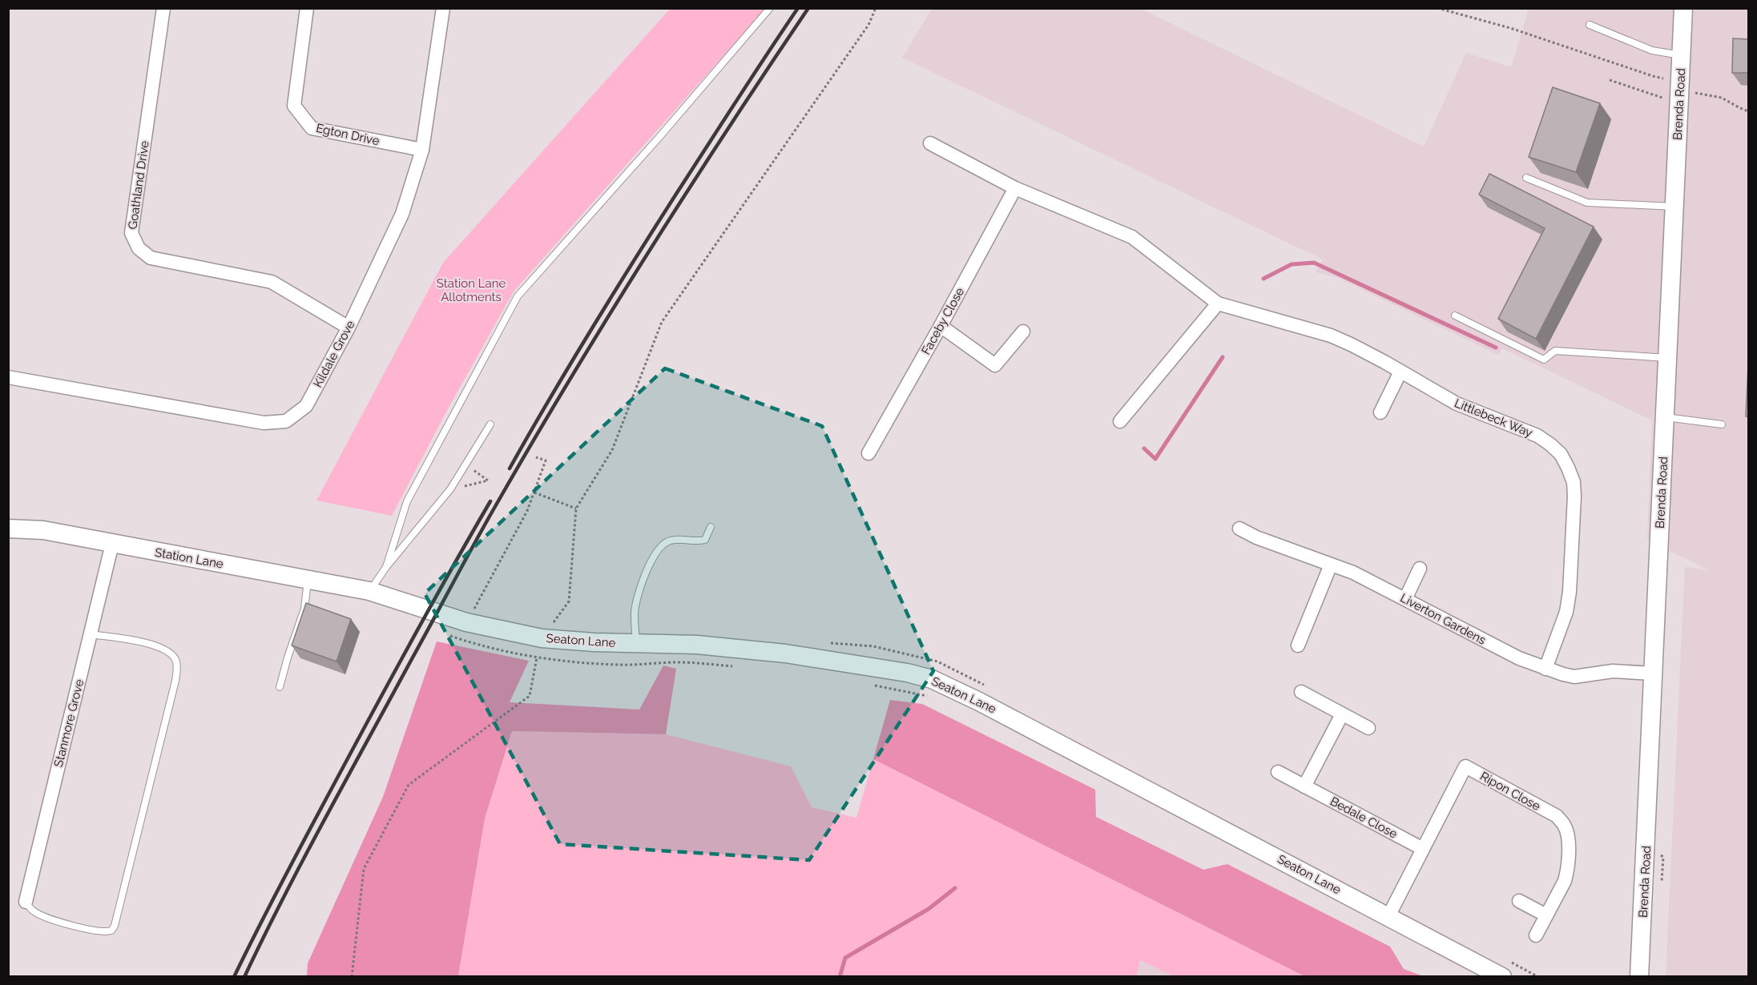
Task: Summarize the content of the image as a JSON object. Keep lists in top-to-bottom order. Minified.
{"streets":{"main road":["Brenda Road","Station Lane","Seaton Lane"],"street":["Egton Drive","Goathland Drive","Faceby Close","Kildale Grove","Littlebeck Way","Liverton Gardens","Stanmore Grove","Ripon Close","Bedale Close"]},"crossings":[["Brenda Road","Liverton Gardens"],["Egton Drive","Kildale Grove"],["Goathland Drive","Kildale Grove"],["Littlebeck Way","Liverton Gardens"],["Station Lane","Seaton Lane"],["Station Lane","Stanmore Grove"],["Seaton Lane","Ripon Close"],["Ripon Close","Bedale Close"]],"parks":["Station Lane Allotments"]}
